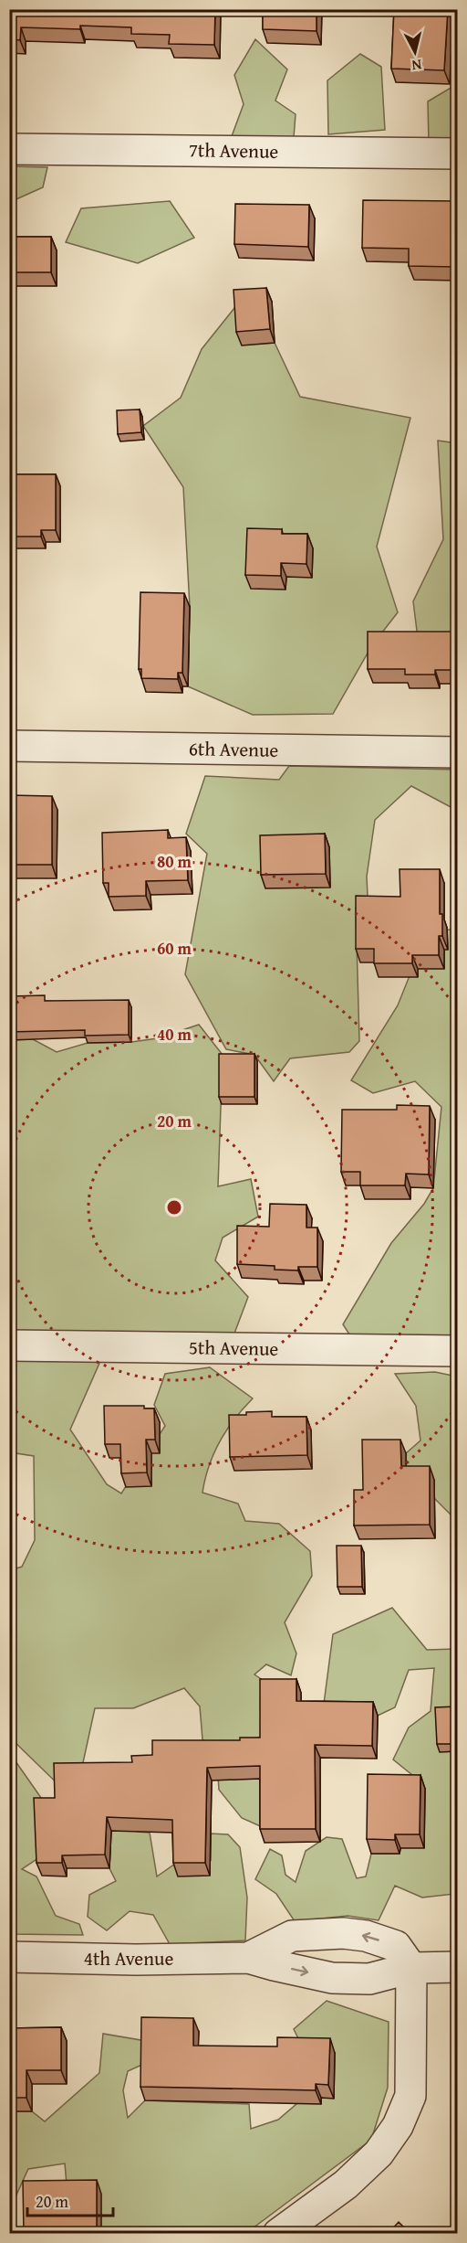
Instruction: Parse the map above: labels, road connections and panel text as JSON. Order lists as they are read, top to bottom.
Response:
{
  "streets": {
    "street": [
      "7th Avenue",
      "6th Avenue",
      "5th Avenue",
      "4th Avenue"
    ]
  },
  "scale_bar": "20 m",
  "north": "bottom",
  "rings": [
    "80 m",
    "60 m",
    "40 m",
    "20 m"
  ]
}
